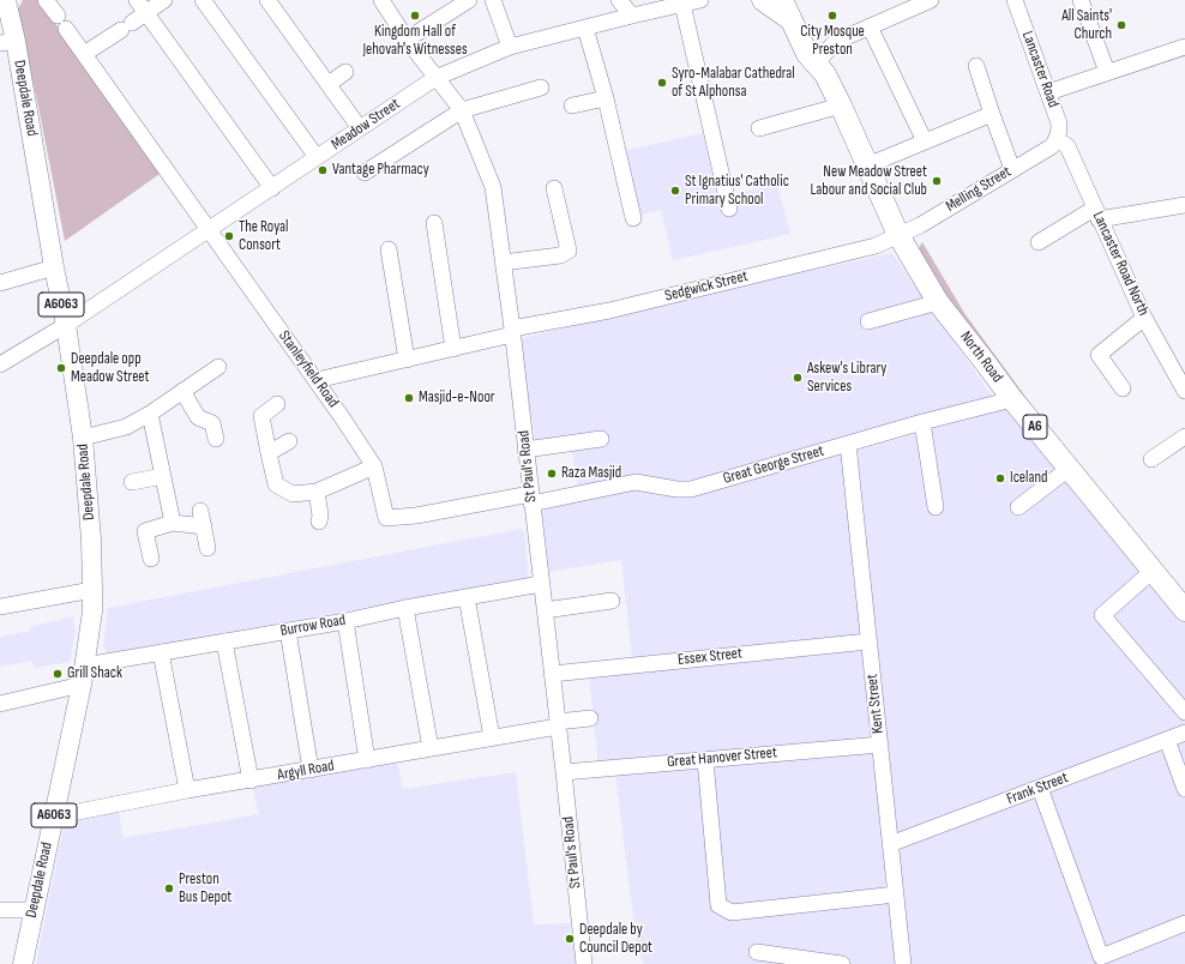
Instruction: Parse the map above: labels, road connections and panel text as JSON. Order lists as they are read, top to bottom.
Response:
{
  "streets": {
    "highway": ["North Road", "A6"],
    "main road": ["Deepdale Road", "A6063"],
    "street": [
      "Lancaster Road",
      "Meadow Street",
      "Melling Street",
      "Lancaster Road North",
      "Sedgwick Street",
      "Stanleyfield Road",
      "Great George Street",
      "St Paul's Road",
      "Burrow Road",
      "Essex Street",
      "Kent Street",
      "Great Hanover Street",
      "Argyll Road",
      "Frank Street"
    ]
  },
  "crossings": [
    ["Lancaster Road", "Melling Street"],
    ["Lancaster Road", "Lancaster Road North"],
    ["Deepdale Road", "Meadow Street"],
    ["Deepdale Road", "Burrow Road"],
    ["Deepdale Road", "Argyll Road"],
    ["Meadow Street", "Stanleyfield Road"],
    ["Meadow Street", "St Paul's Road"],
    ["Melling Street", "Lancaster Road North"],
    ["Melling Street", "Sedgwick Street"],
    ["Melling Street", "North Road"],
    ["Sedgwick Street", "North Road"],
    ["Sedgwick Street", "Stanleyfield Road"],
    ["Sedgwick Street", "St Paul's Road"],
    ["North Road", "Great George Street"],
    ["Stanleyfield Road", "Great George Street"],
    ["Great George Street", "St Paul's Road"],
    ["Great George Street", "Kent Street"],
    ["St Paul's Road", "Burrow Road"],
    ["St Paul's Road", "Essex Street"],
    ["St Paul's Road", "Great Hanover Street"],
    ["St Paul's Road", "Argyll Road"],
    ["Essex Street", "Kent Street"],
    ["Kent Street", "Great Hanover Street"],
    ["Kent Street", "Frank Street"]
  ],
  "places": [
    "Kingdom Hall of Jehovah's Witnesses",
    "City Mosque Preston",
    "All Saints' Church",
    "Syro-Malabar Cathedral of St Alphonsa",
    "Vantage Pharmacy",
    "New Meadow Street Labour and Social Club",
    "St Ignatius' Catholic Primary School",
    "The Royal Consort",
    "Deepdale opp Meadow Street",
    "Askew's Library Services",
    "Masjid-e-Noor",
    "Raza Masjid",
    "Iceland",
    "Grill Shack",
    "Preston Bus Depot",
    "Deepdale by Council Depot"
  ]
}
